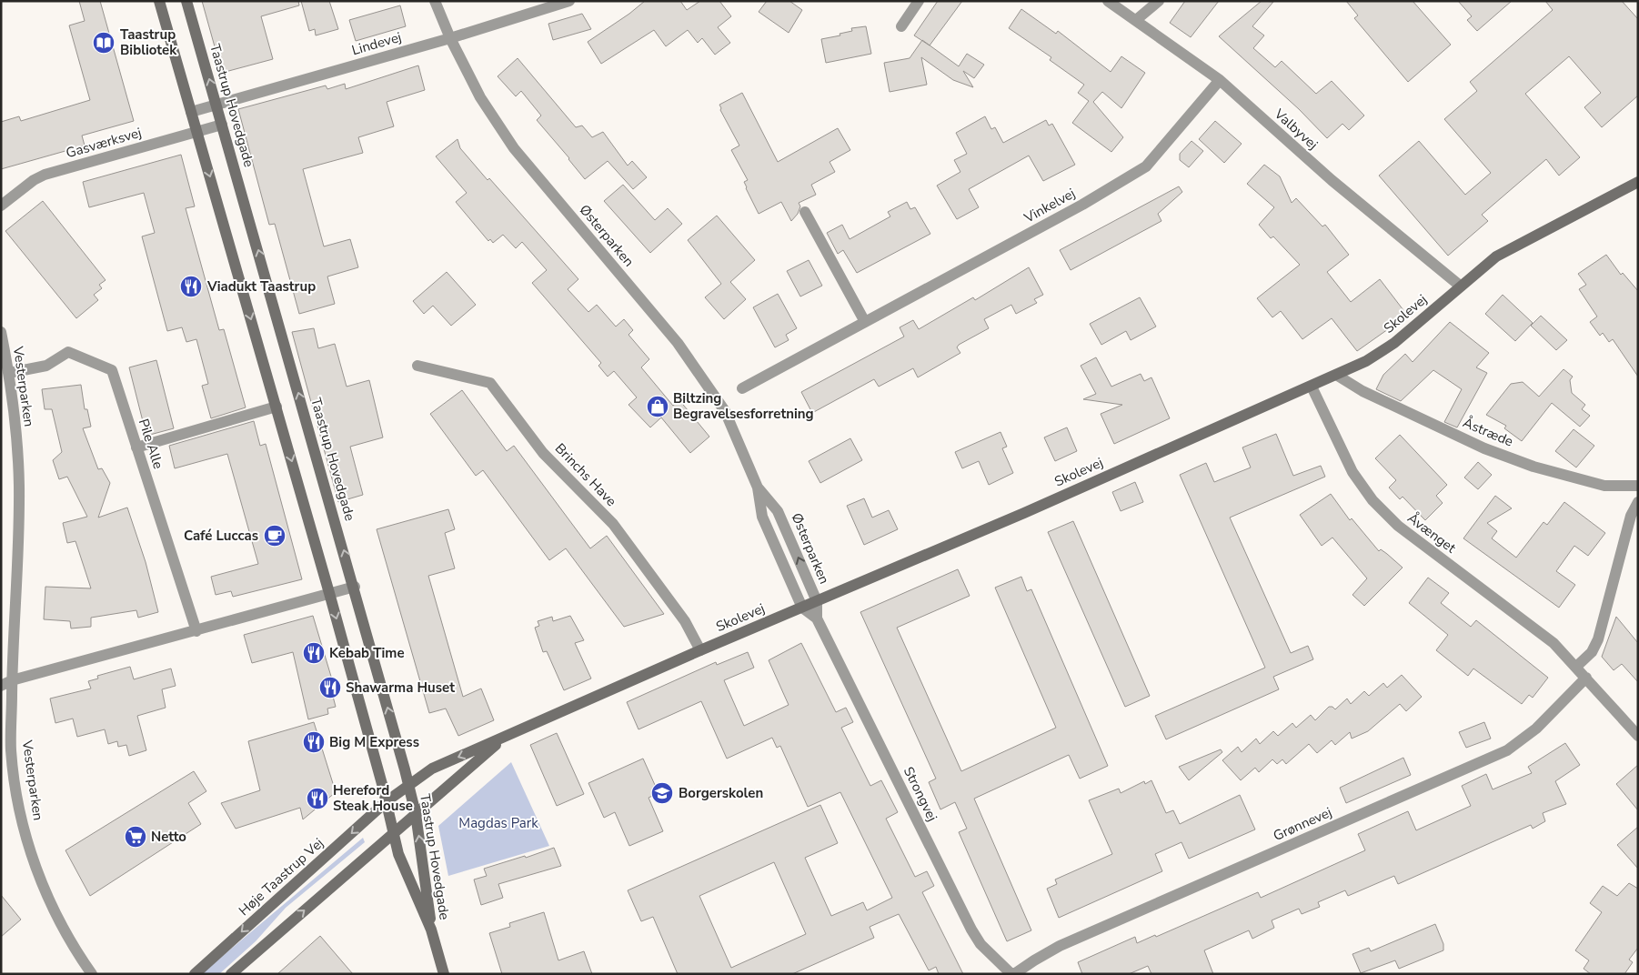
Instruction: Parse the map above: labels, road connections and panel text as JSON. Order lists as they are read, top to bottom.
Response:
{
  "streets": {
    "street": [
      "Lindevej",
      "Taastrup Hovedgade",
      "Valbyvej",
      "Gasværksvej",
      "Vinkelvej",
      "Østerparken",
      "Skolevej",
      "Vesterparken",
      "Åstræde",
      "Pile Alle",
      "Brinchs Have",
      "Åvænget",
      "Strongvej",
      "Grønnevej",
      "Høje Taastrup Vej"
    ]
  },
  "crossings": [
    ["Lindevej", "Taastrup Hovedgade"],
    ["Lindevej", "Østerparken"],
    ["Taastrup Hovedgade", "Gasværksvej"],
    ["Taastrup Hovedgade", "Skolevej"],
    ["Taastrup Hovedgade", "Høje Taastrup Vej"],
    ["Valbyvej", "Vinkelvej"],
    ["Valbyvej", "Skolevej"],
    ["Østerparken", "Skolevej"],
    ["Østerparken", "Strongvej"],
    ["Skolevej", "Åstræde"],
    ["Skolevej", "Brinchs Have"],
    ["Skolevej", "Åvænget"],
    ["Skolevej", "Strongvej"],
    ["Skolevej", "Høje Taastrup Vej"],
    ["Vesterparken", "Pile Alle"],
    ["Åvænget", "Grønnevej"],
    ["Strongvej", "Grønnevej"]
  ],
  "parks": ["Magdas Park"],
  "places": {
    "library": ["Taastrup Bibliotek"],
    "restaurant": [
      "Viadukt Taastrup",
      "Kebab Time",
      "Shawarma Huset",
      "Big M Express",
      "Hereford Steak House"
    ],
    "shop": ["Biltzing Begravelsesforretning"],
    "cafe": ["Café Luccas"],
    "school or university": ["Borgerskolen"],
    "supermarket": ["Netto"]
  }
}
